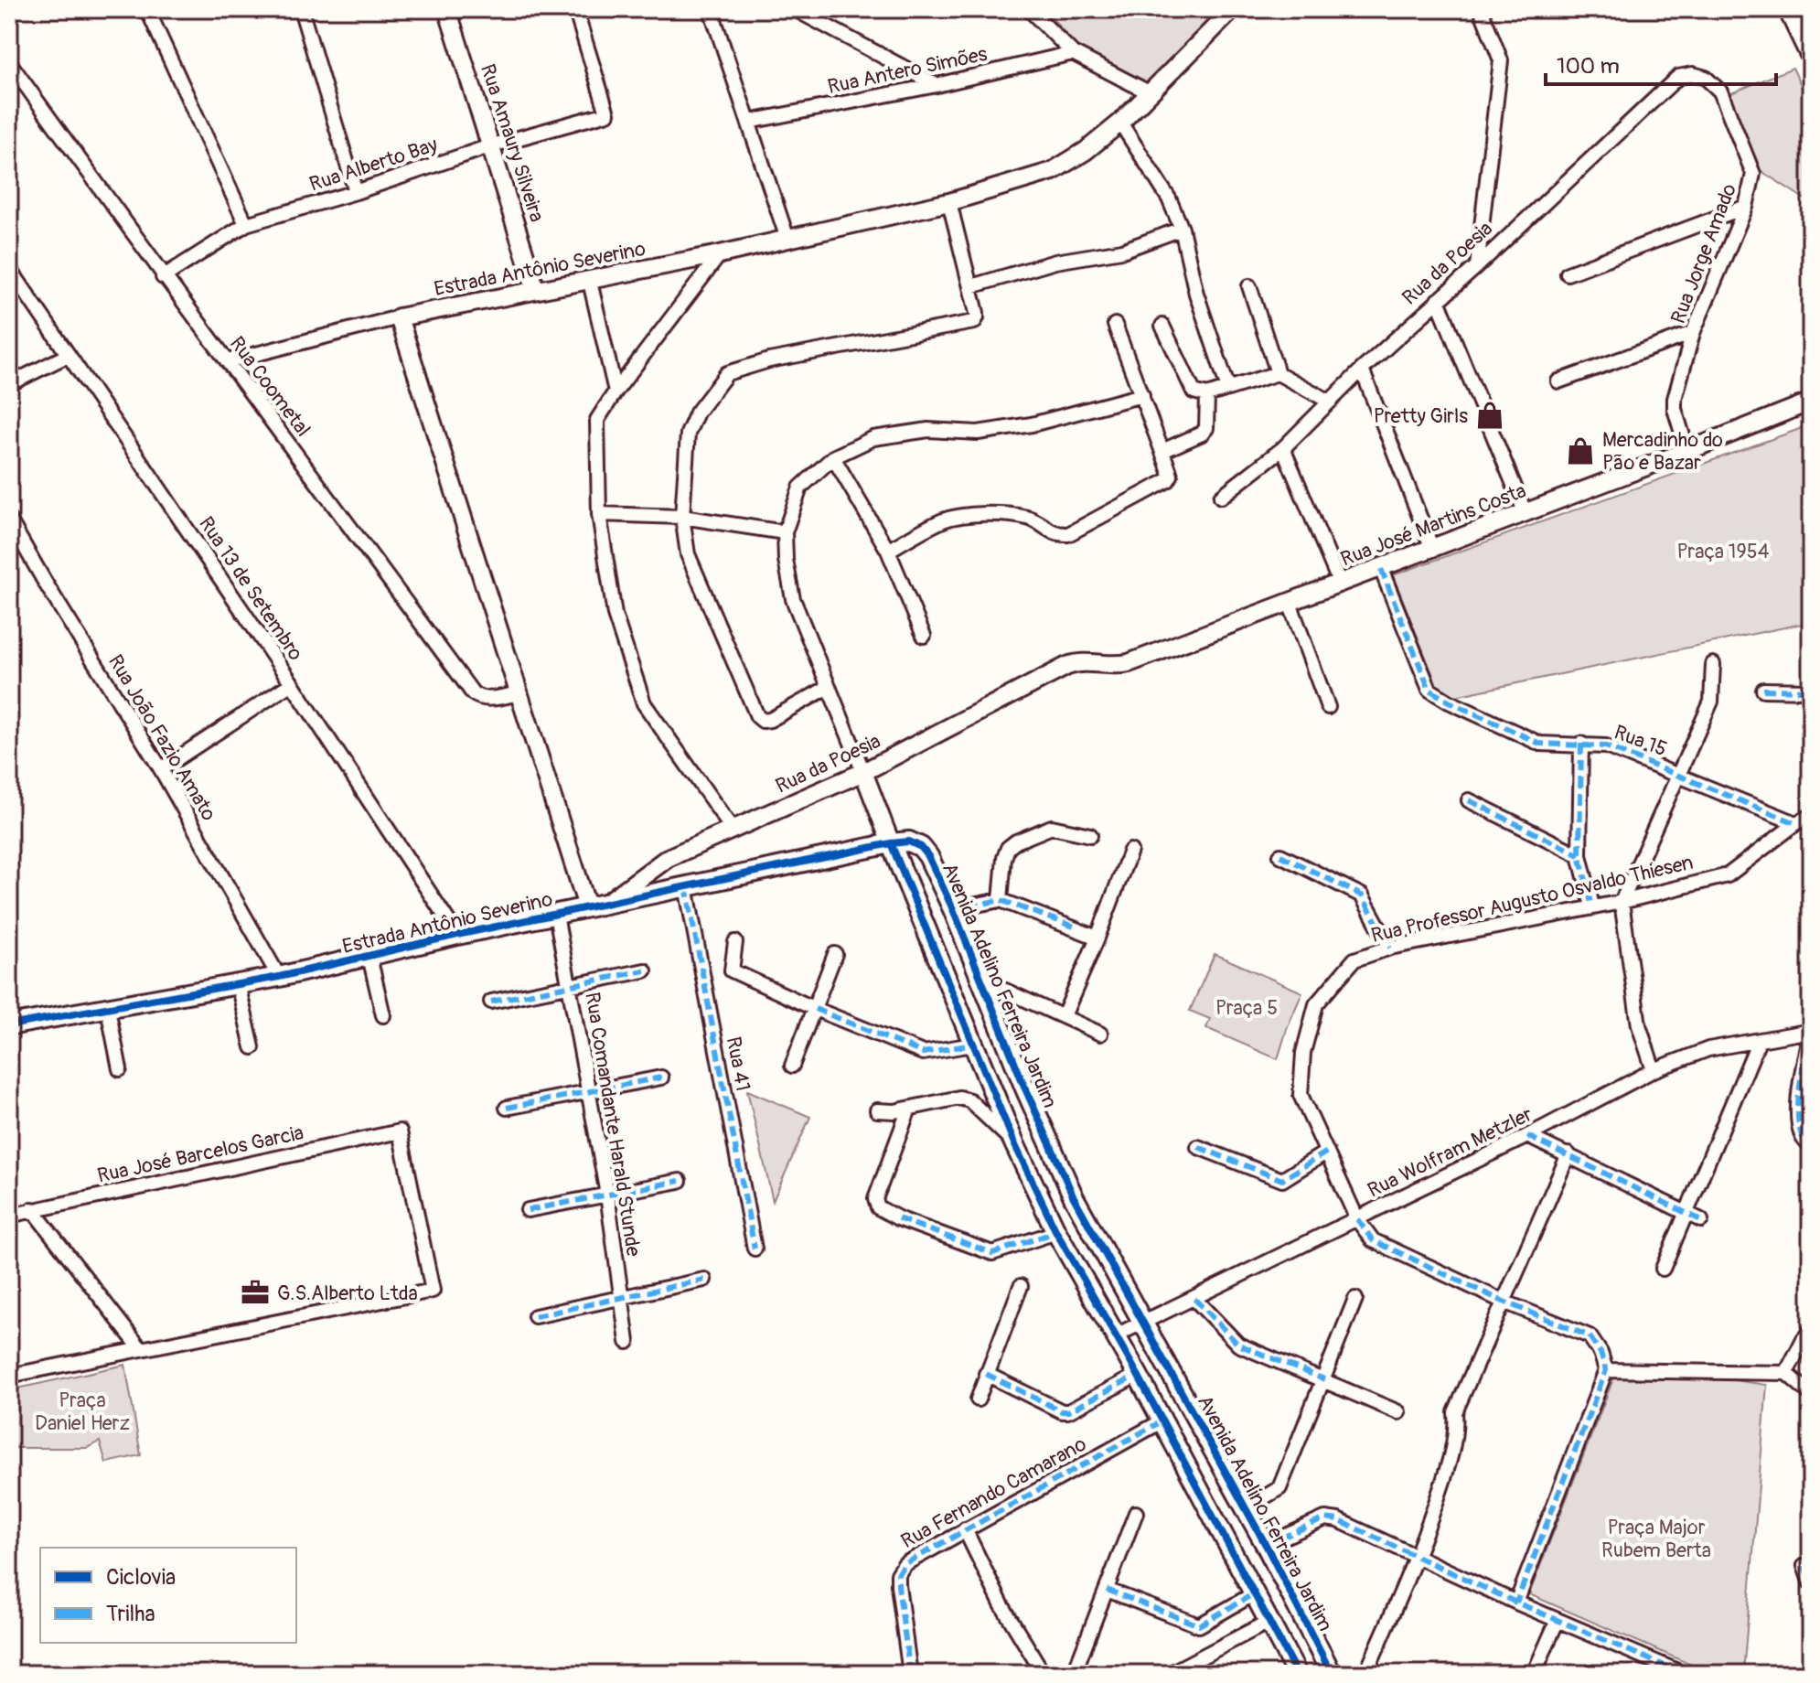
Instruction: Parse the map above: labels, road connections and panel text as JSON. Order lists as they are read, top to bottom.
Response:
{
  "streets": {
    "main road": ["Estrada Antônio Severino", "Avenida Adelino Ferreira Jardim"],
    "street": [
      "Rua Antero Simões",
      "Rua Amaury Silveira",
      "Rua Alberto Bay",
      "Rua Jorge Amado",
      "Rua da Poesia",
      "Rua Coometal",
      "Rua José Martins Costa",
      "Rua 13 de Setembro",
      "Rua João Fazio Amato",
      "Rua 15",
      "Rua Professor Augusto Osvaldo Thiesen",
      "Rua 41",
      "Rua Comandante Harald Stunde",
      "Rua Wolfram Metzler",
      "Rua José Barcelos Garcia",
      "Rua Fernando Camarano"
    ]
  },
  "crossings": [
    ["Rua Amaury Silveira", "Rua Alberto Bay"],
    ["Rua Amaury Silveira", "Estrada Antônio Severino"],
    ["Rua Alberto Bay", "Rua Coometal"],
    ["Rua Jorge Amado", "Rua da Poesia"],
    ["Rua Jorge Amado", "Rua José Martins Costa"],
    ["Rua da Poesia", "Estrada Antônio Severino"],
    ["Rua da Poesia", "Rua José Martins Costa"],
    ["Estrada Antônio Severino", "Rua Coometal"],
    ["Estrada Antônio Severino", "Rua 13 de Setembro"],
    ["Estrada Antônio Severino", "Rua João Fazio Amato"],
    ["Estrada Antônio Severino", "Avenida Adelino Ferreira Jardim"],
    ["Estrada Antônio Severino", "Rua 41"],
    ["Estrada Antônio Severino", "Rua Comandante Harald Stunde"],
    ["Rua José Martins Costa", "Rua 15"],
    ["Rua 15", "Rua Professor Augusto Osvaldo Thiesen"],
    ["Rua Professor Augusto Osvaldo Thiesen", "Rua Wolfram Metzler"],
    ["Avenida Adelino Ferreira Jardim", "Rua Wolfram Metzler"]
  ],
  "parks": [
    "Praça 1954",
    "Praça 5",
    "Praça Daniel Herz",
    "Praça Major Rubem Berta"
  ],
  "places": {
    "shop": ["Pretty Girls", "Mercadinho do Pão e Bazar"],
    "office": ["G.S.Alberto Ltda"]
  },
  "legend": ["Ciclovia", "Trilha"],
  "scale_bar": "100 m"
}
